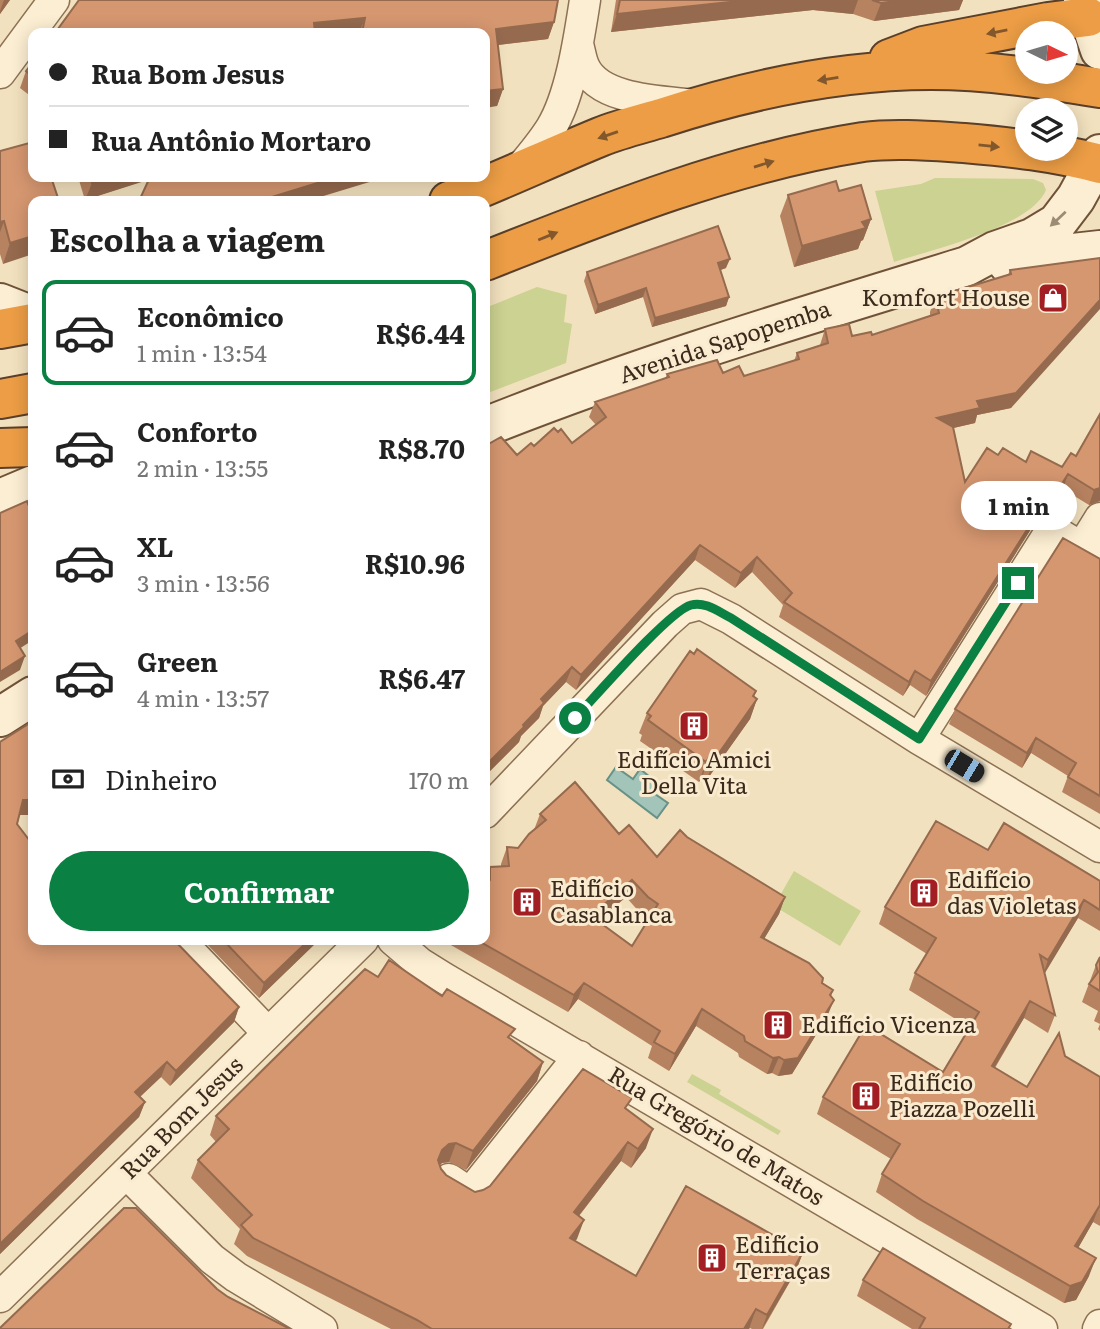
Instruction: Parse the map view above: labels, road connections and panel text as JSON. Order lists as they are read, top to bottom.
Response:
{
  "streets": {
    "main road": ["Avenida Sapopemba"],
    "street": ["Rua Bom Jesus", "Rua Gregório de Matos"]
  },
  "places": {
    "shop": ["Komfort House"],
    "building": [
      "Edifício Amici Della Vita",
      "Edifício das Violetas",
      "Edifício Casablanca",
      "Edifício Vicenza",
      "Edifício Piazza Pozelli",
      "Edifício Terraças"
    ]
  },
  "north": "right",
  "page": {
    "banner": ["Rua Bom Jesus", "Rua Antônio Mortaro"],
    "heading": "Escolha a viagem",
    "list": [
      {
        "name": "Econômico",
        "note": "1 min · 13:54",
        "value": "R$6.44"
      },
      {
        "name": "Conforto",
        "note": "2 min · 13:55",
        "value": "R$8.70"
      },
      {
        "name": "XL",
        "note": "3 min · 13:56",
        "value": "R$10.96"
      },
      {
        "name": "Green",
        "note": "4 min · 13:57",
        "value": "R$6.47"
      }
    ],
    "bubble": "1 min",
    "pay": ["Dinheiro", "170 m"],
    "buttons": "Confirmar"
  }
}
